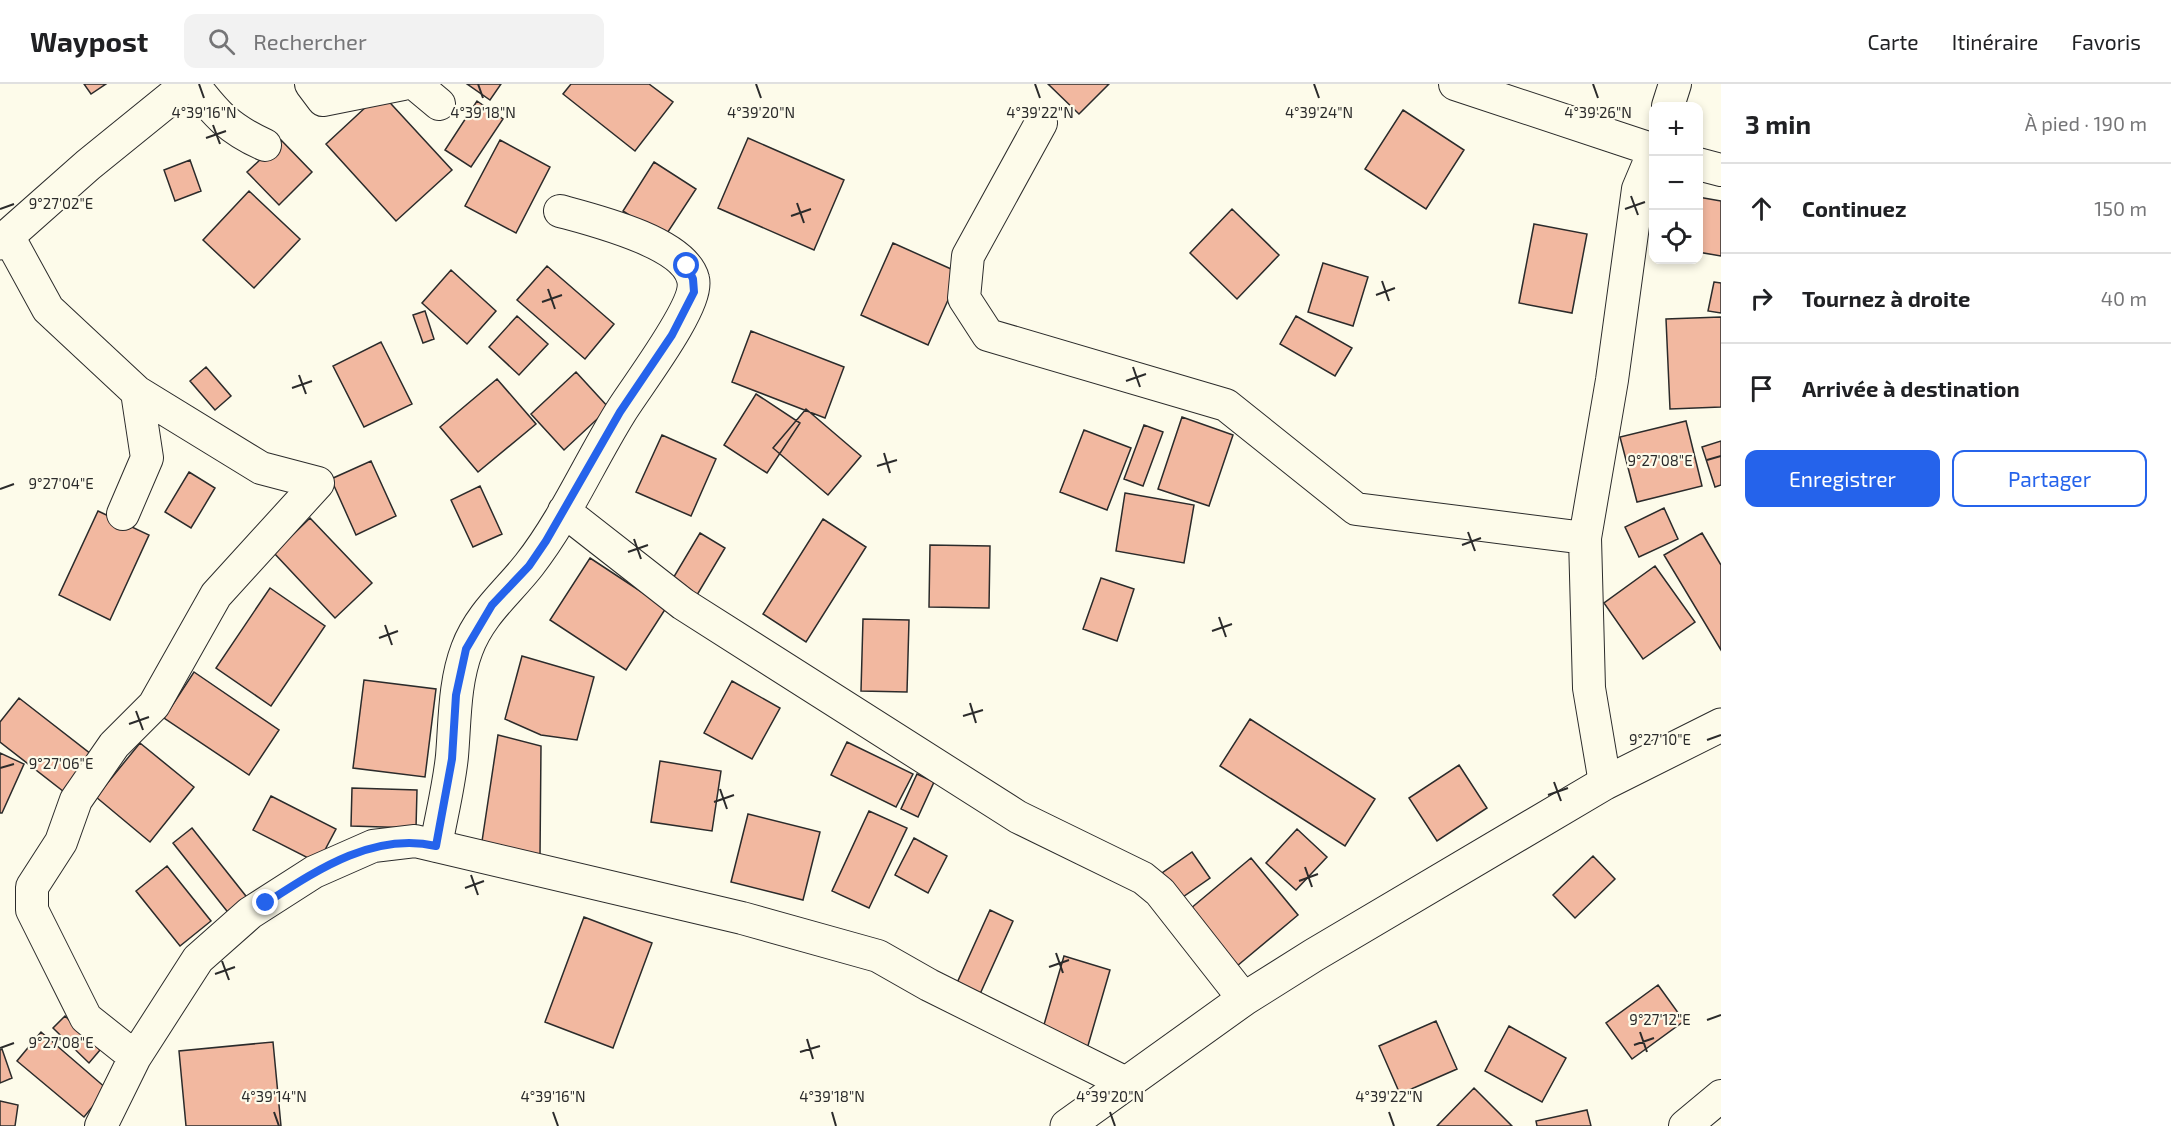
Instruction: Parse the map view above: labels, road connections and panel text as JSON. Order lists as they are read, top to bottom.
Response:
{
  "page": {
    "header": "Waypost",
    "search": "Rechercher",
    "nav": ["Carte", "Itinéraire", "Favoris"],
    "heading": ["3 min", "À pied · 190 m"],
    "map_buttons": ["+", "−"],
    "list": [
      ["Continuez", "150 m"],
      ["Tournez à droite", "40 m"],
      "Arrivée à destination"
    ],
    "buttons": ["Enregistrer", "Partager"]
  },
  "coordinates": [
    "4°39'16\"N",
    "4°39'18\"N",
    "4°39'20\"N",
    "4°39'22\"N",
    "4°39'24\"N",
    "4°39'26\"N",
    "9°27'02\"E",
    "9°27'08\"E",
    "9°27'04\"E",
    "9°27'10\"E",
    "9°27'06\"E",
    "9°27'12\"E",
    "4°39'14\"N"
  ]
}
